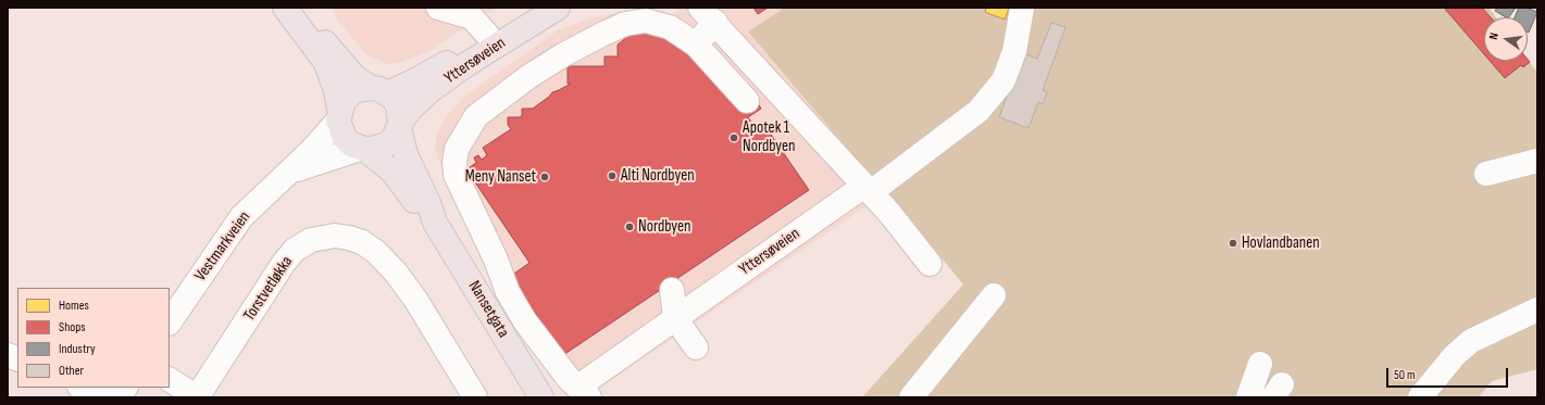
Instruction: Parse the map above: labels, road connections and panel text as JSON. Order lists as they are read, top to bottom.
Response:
{
  "streets": {
    "main road": ["Yttersøveien", "Nansetgata"],
    "street": ["Vestmarkveien", "Torstvetløkka"]
  },
  "crossings": [
    ["Yttersøveien", "Vestmarkveien"],
    ["Yttersøveien", "Nansetgata"],
    ["Vestmarkveien", "Nansetgata"]
  ],
  "places": [
    "Apotek 1 Nordbyen",
    "Alti Nordbyen",
    "Meny Nanset",
    "Nordbyen",
    "Hovlandbanen"
  ],
  "legend": [
    "Homes",
    "Shops",
    "Industry",
    "Other"
  ],
  "scale_bar": "50 m",
  "north": "left"
}
